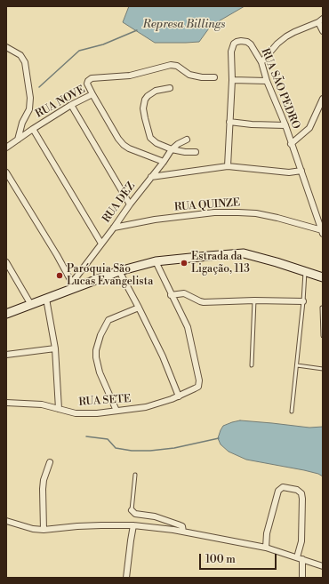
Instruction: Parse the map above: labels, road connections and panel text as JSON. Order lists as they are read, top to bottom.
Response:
{
  "streets": {
    "street": [
      "RUA SÃO PEDRO",
      "RUA NOVE",
      "RUA DEZ",
      "RUA QUINZE",
      "RUA SETE"
    ]
  },
  "crossings": [
    ["RUA SÃO PEDRO", "RUA QUINZE"],
    ["RUA NOVE", "RUA DEZ"],
    ["RUA DEZ", "RUA QUINZE"]
  ],
  "water": ["Represa Billings"],
  "places": ["Estrada da Ligação, 113", "Paróquia São Lucas Evangelista"],
  "scale_bar": "100 m"
}
